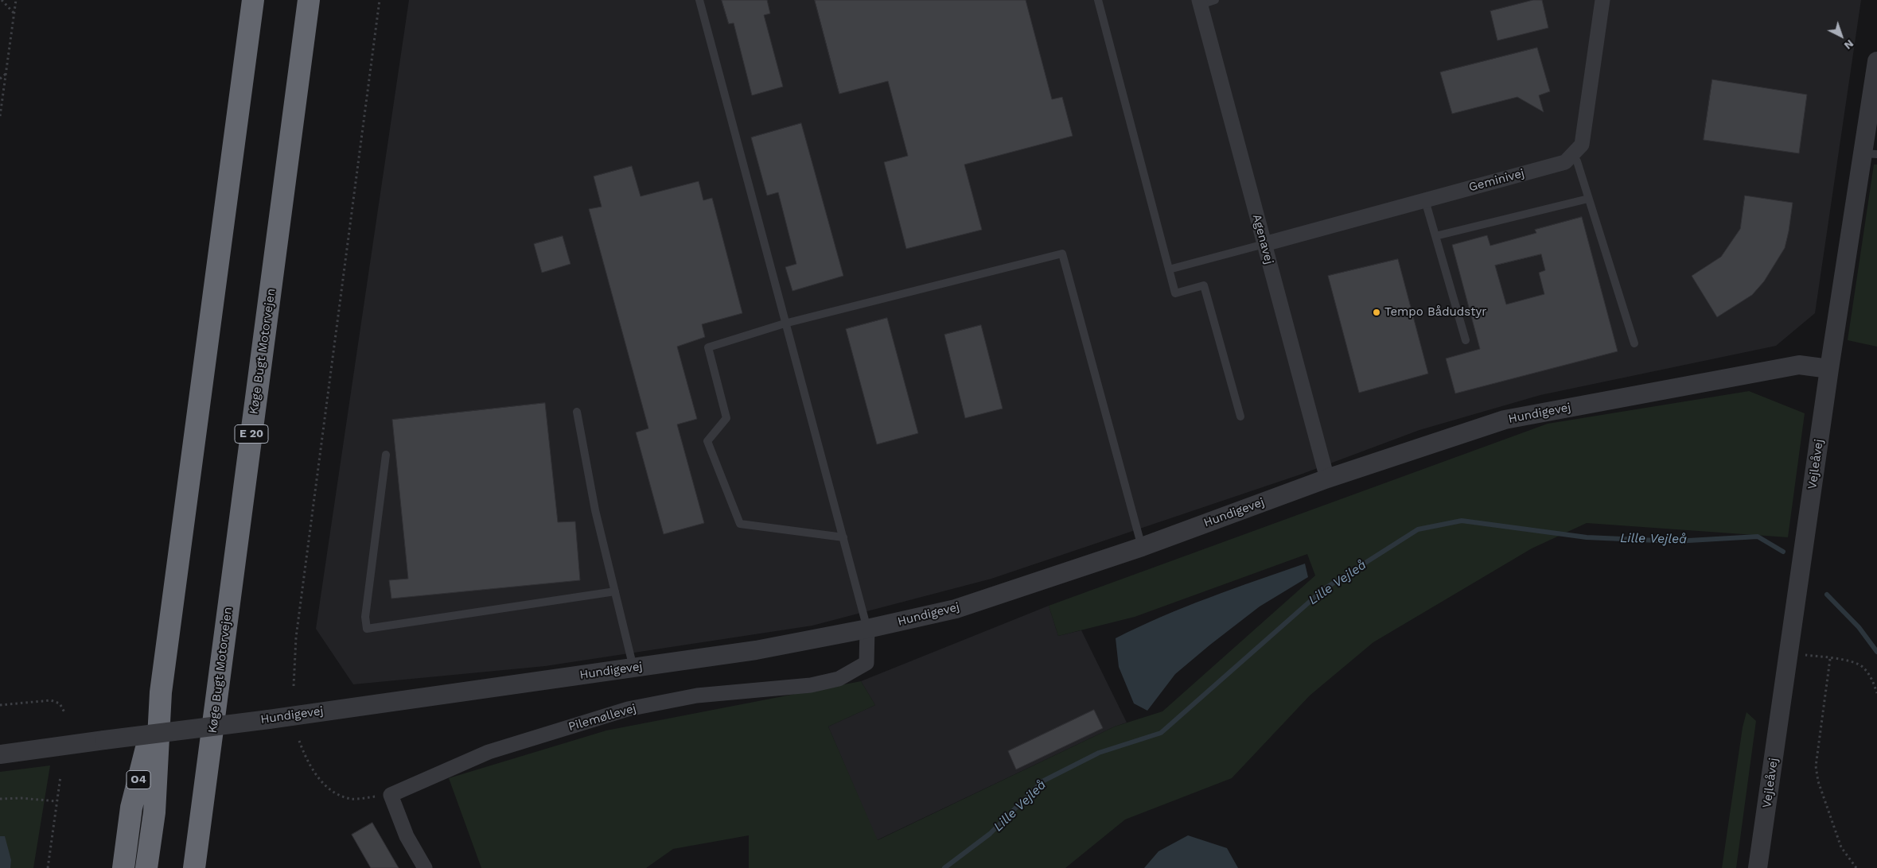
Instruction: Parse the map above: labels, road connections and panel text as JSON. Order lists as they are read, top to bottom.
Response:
{
  "streets": {
    "highway": ["Køge Bugt Motorvejen", "E 20", "O4"],
    "street": [
      "Geminivej",
      "Agenavej",
      "Hundigevej",
      "Vejleåvej",
      "Pilemøllevej"
    ]
  },
  "crossings": [
    ["Geminivej", "Agenavej"],
    ["Agenavej", "Hundigevej"],
    ["Hundigevej", "Vejleåvej"],
    ["Hundigevej", "Pilemøllevej"]
  ],
  "water": ["Lille Vejleå"],
  "places": ["Tempo Bådudstyr"],
  "north": "bottom right"
}
